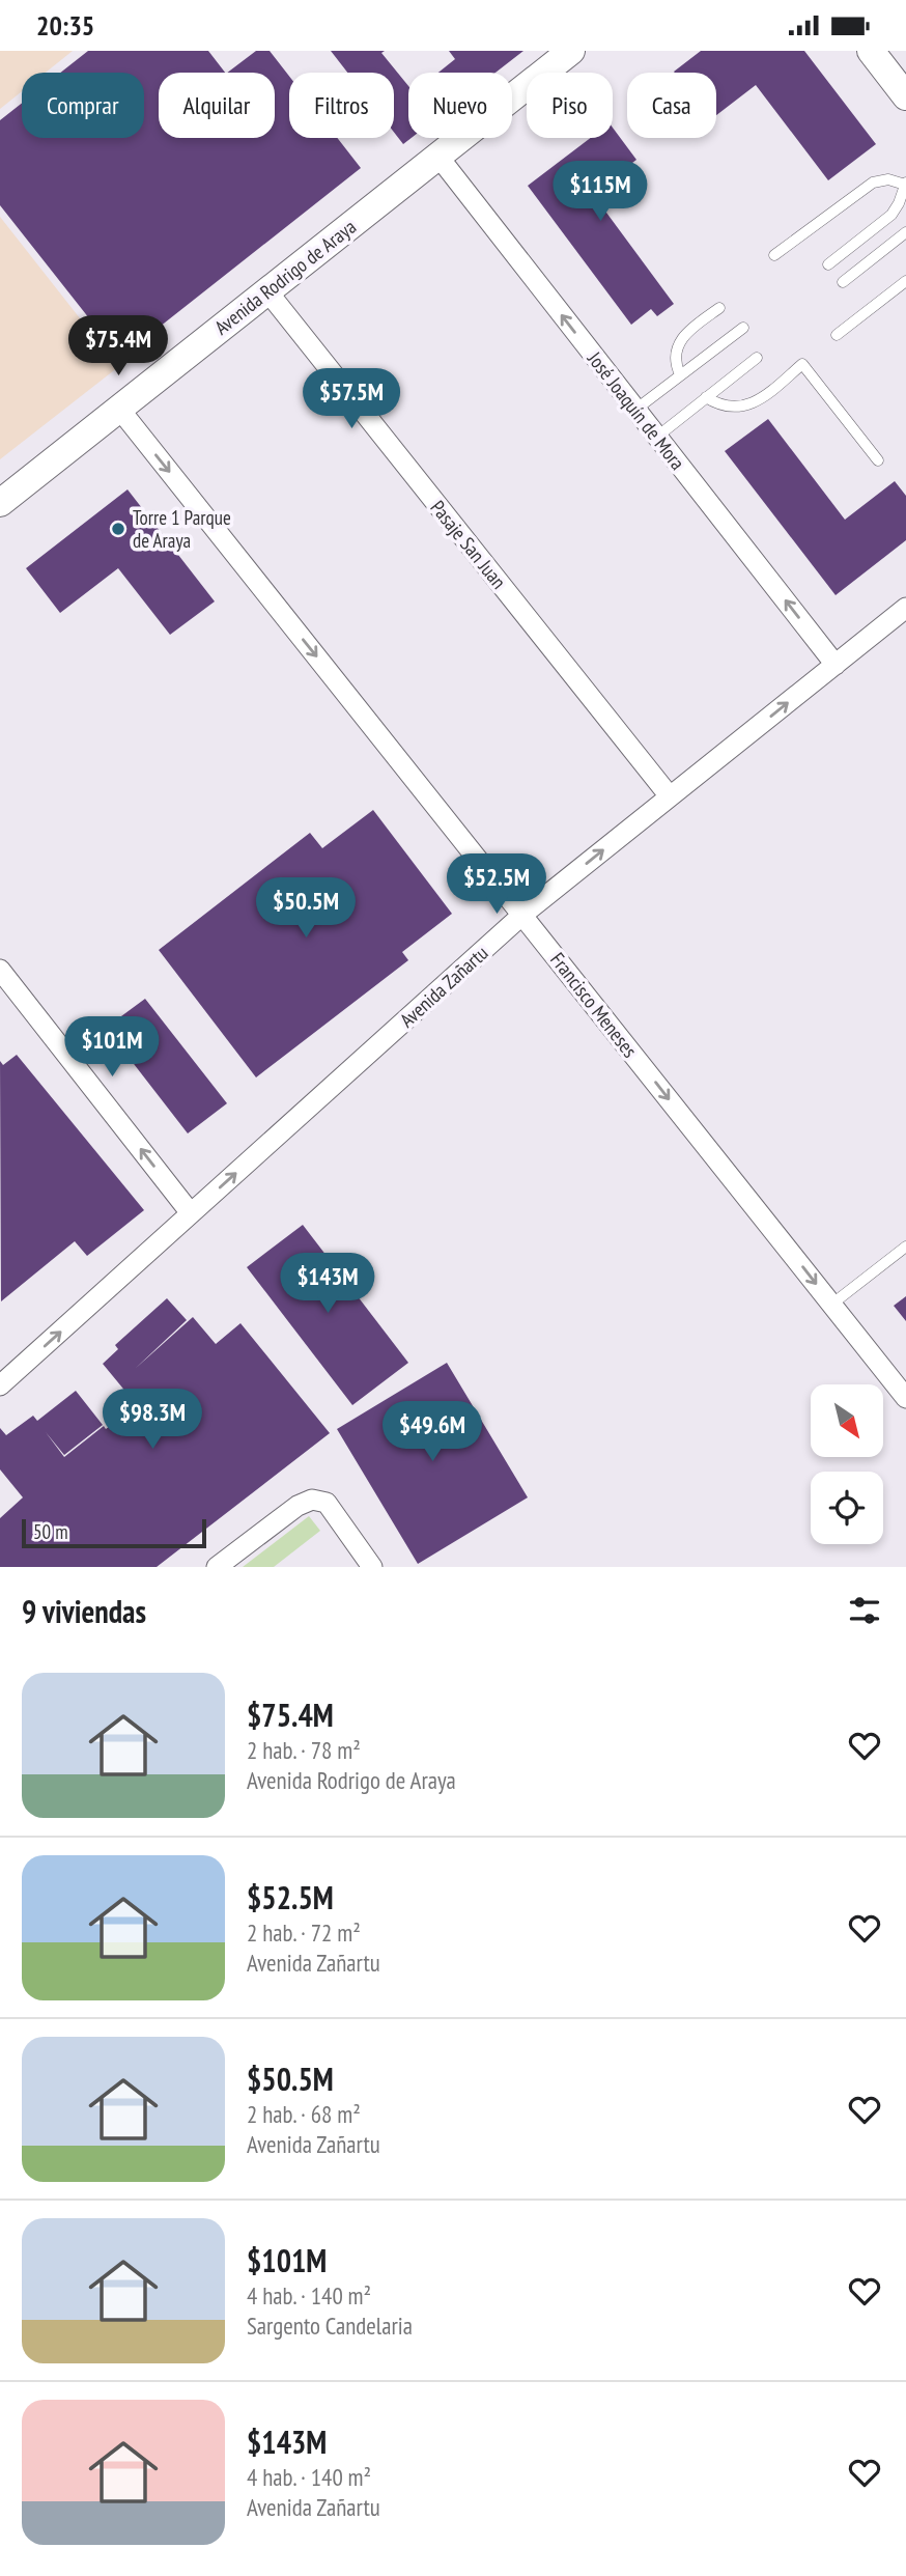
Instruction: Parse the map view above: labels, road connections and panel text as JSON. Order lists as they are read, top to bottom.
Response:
{
  "streets": {
    "main road": ["Avenida Rodrigo de Araya"],
    "street": [
      "José Joaquín de Mora",
      "Pasaje San Juan",
      "Avenida Zañartu",
      "Francisco Meneses"
    ]
  },
  "crossings": [
    ["Avenida Rodrigo de Araya", "José Joaquín de Mora"],
    ["Avenida Rodrigo de Araya", "Pasaje San Juan"],
    ["Avenida Rodrigo de Araya", "Francisco Meneses"],
    ["José Joaquín de Mora", "Avenida Zañartu"],
    ["Pasaje San Juan", "Avenida Zañartu"],
    ["Avenida Zañartu", "Francisco Meneses"]
  ],
  "one_way": ["José Joaquín de Mora", "Avenida Zañartu", "Francisco Meneses"],
  "places": ["Torre 1 Parque de Araya"],
  "scale_bar": "50 m",
  "north": "bottom right",
  "page": {
    "status": "20:35",
    "chip": [
      "Comprar",
      "Alquilar",
      "Filtros",
      "Nuevo",
      "Piso",
      "Casa"
    ],
    "price": [
      "$115M",
      "$75.4M",
      "$57.5M",
      "$52.5M",
      "$50.5M",
      "$101M",
      "$143M",
      "$98.3M",
      "$49.6M"
    ],
    "scale": "50 m",
    "heading": "9 viviendas",
    "list": [
      {
        "name": "$75.4M",
        "note": "2 hab. · 78 m² · Avenida Rodrigo de Araya"
      },
      {
        "name": "$52.5M",
        "note": "2 hab. · 72 m² · Avenida Zañartu"
      },
      {
        "name": "$50.5M",
        "note": "2 hab. · 68 m² · Avenida Zañartu"
      },
      {
        "name": "$101M",
        "note": "4 hab. · 140 m² · Sargento Candelaria"
      },
      {
        "name": "$143M",
        "note": "4 hab. · 140 m² · Avenida Zañartu"
      }
    ]
  }
}
